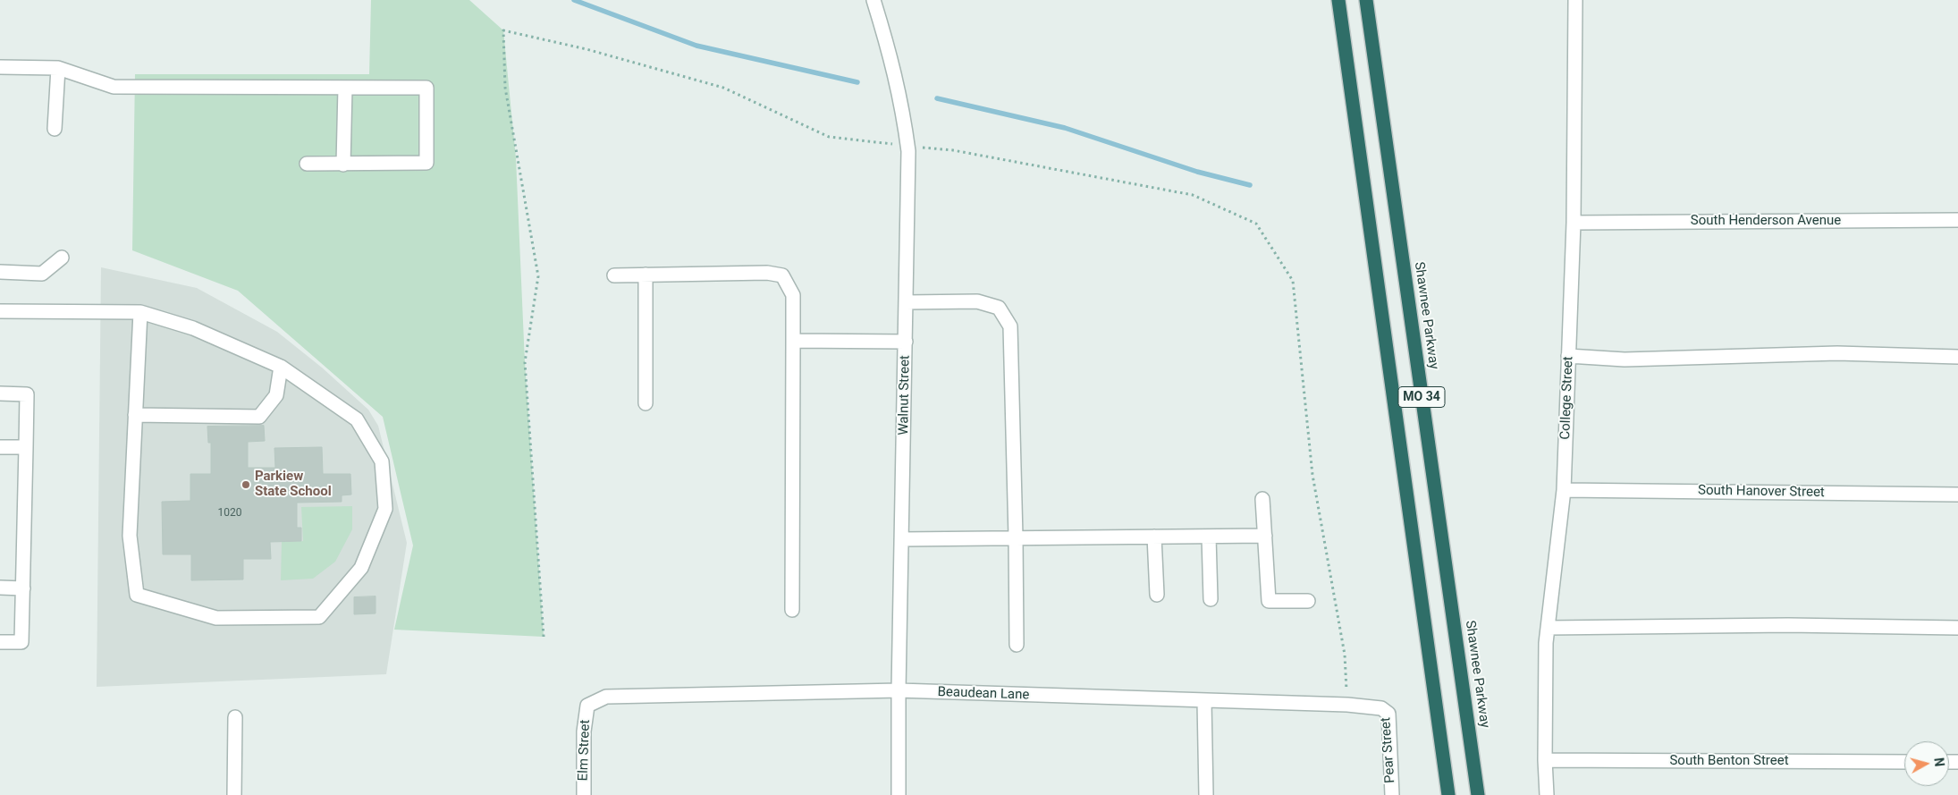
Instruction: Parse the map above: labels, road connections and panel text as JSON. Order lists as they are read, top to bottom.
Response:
{
  "streets": {
    "highway": ["Shawnee Parkway", "MO 34"],
    "street": [
      "South Henderson Avenue",
      "Walnut Street",
      "College Street",
      "South Hanover Street",
      "Beaudean Lane",
      "Elm Street",
      "Pear Street",
      "South Benton Street"
    ]
  },
  "crossings": [
    ["South Henderson Avenue", "College Street"],
    ["Walnut Street", "Beaudean Lane"],
    ["College Street", "South Hanover Street"],
    ["College Street", "South Benton Street"],
    ["Beaudean Lane", "Elm Street"],
    ["Beaudean Lane", "Pear Street"]
  ],
  "places": ["Parkiew State School"],
  "house_numbers": ["1020"],
  "north": "right"
}
